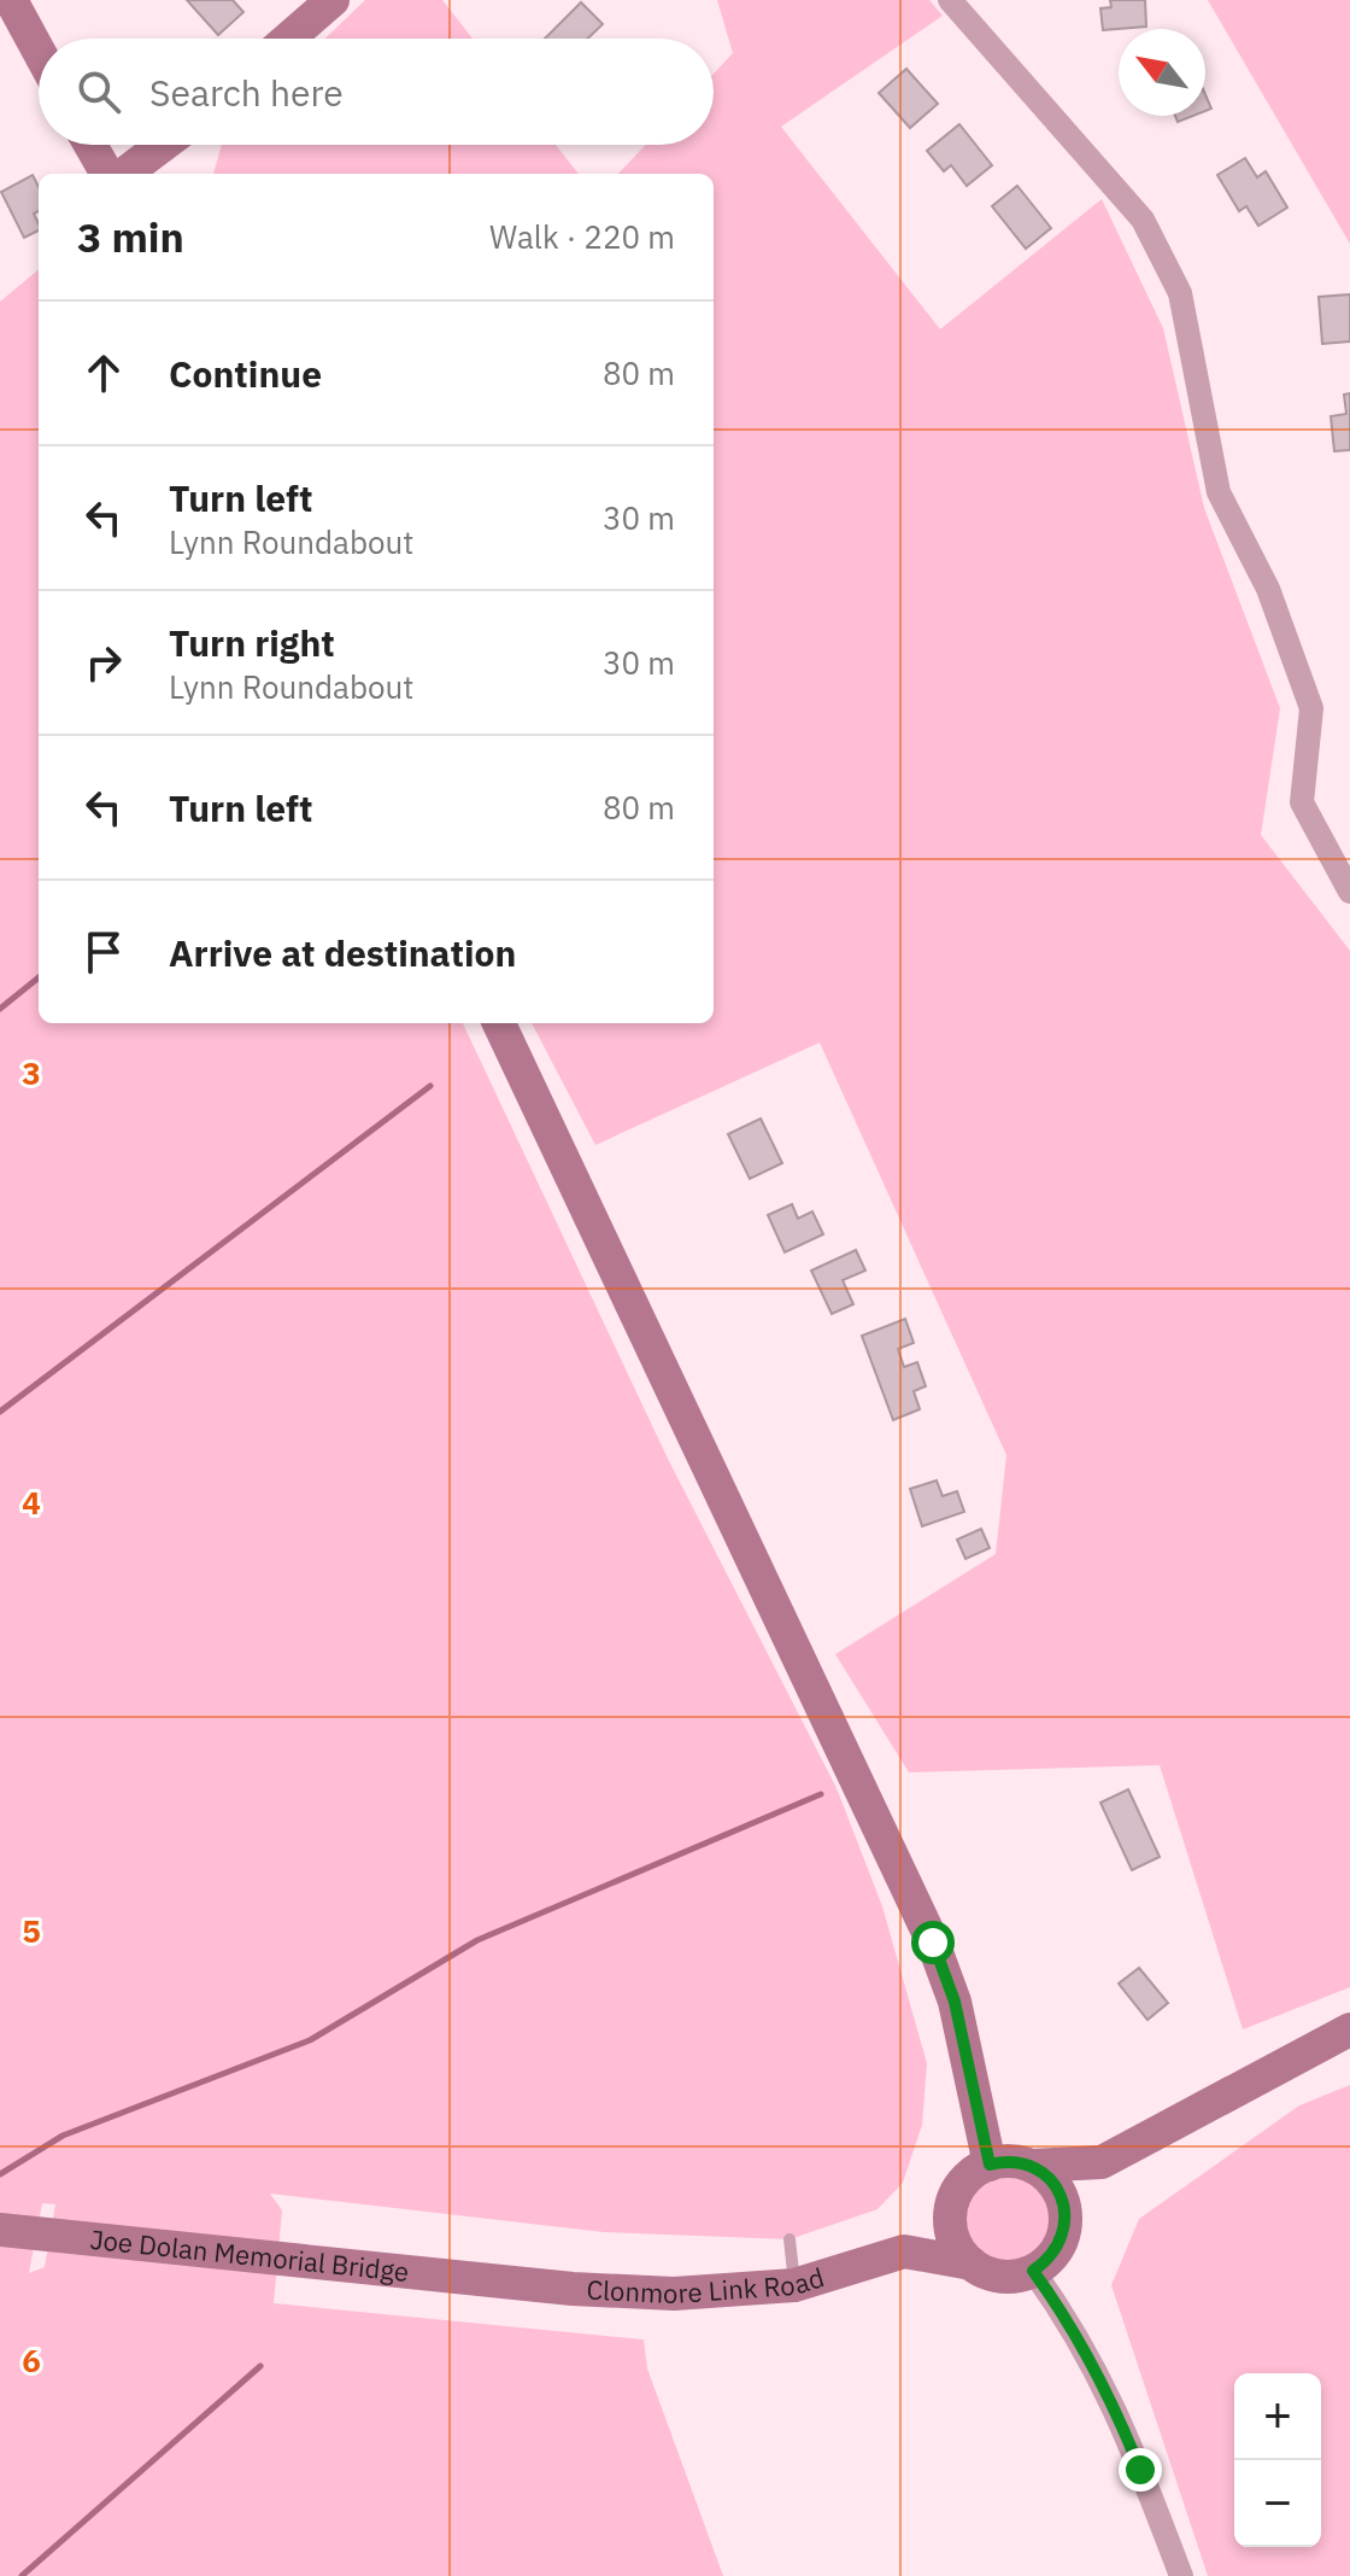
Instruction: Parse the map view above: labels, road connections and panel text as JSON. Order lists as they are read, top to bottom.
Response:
{
  "streets": {
    "main road": ["Joe Dolan Memorial Bridge", "Clonmore Link Road"]
  },
  "crossings": [
    ["Joe Dolan Memorial Bridge", "Clonmore Link Road"]
  ],
  "north": "top left",
  "page": {
    "search": "Search here",
    "heading": ["3 min", "Walk · 220 m"],
    "list": [
      ["Continue", "80 m"],
      ["Turn left", "Lynn Roundabout", "30 m"],
      ["Turn right", "Lynn Roundabout", "30 m"],
      ["Turn left", "80 m"],
      "Arrive at destination"
    ],
    "map_buttons": ["+", "−"]
  },
  "grid": {
    "rows": [
      "3",
      "4",
      "5",
      "6"
    ]
  }
}
